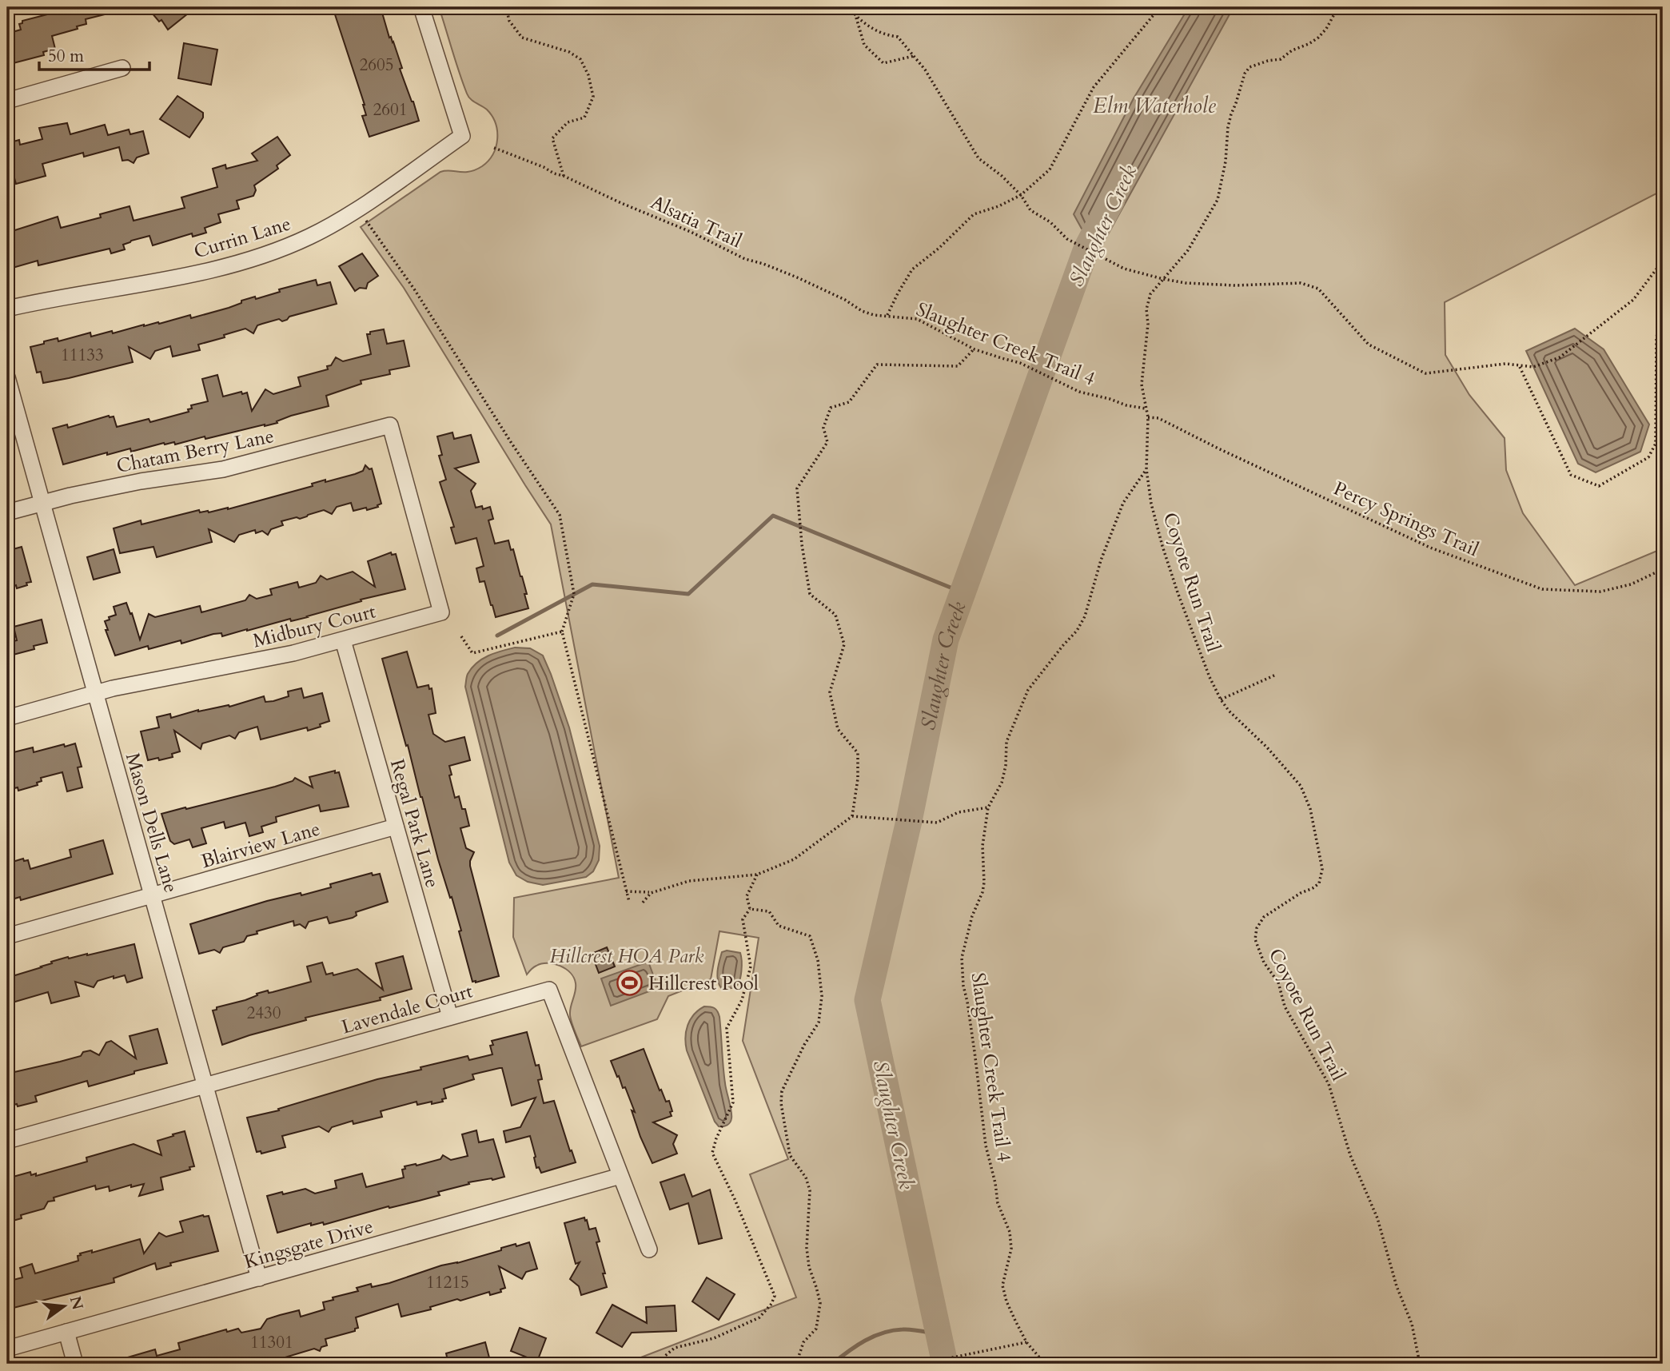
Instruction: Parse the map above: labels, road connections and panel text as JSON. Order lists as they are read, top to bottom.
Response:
{
  "streets": {
    "street": [
      "Currin Lane",
      "Chatam Berry Lane",
      "Midbury Court",
      "Mason Dells Lane",
      "Regal Park Lane",
      "Blairview Lane",
      "Lavendale Court",
      "Kingsgate Drive"
    ],
    "path": [
      "Alsatia Trail",
      "Slaughter Creek Trail 4",
      "Percy Springs Trail",
      "Coyote Run Trail"
    ]
  },
  "crossings": [
    ["Alsatia Trail", "Slaughter Creek Trail 4"],
    ["Slaughter Creek Trail 4", "Coyote Run Trail"],
    ["Chatam Berry Lane", "Midbury Court"],
    ["Chatam Berry Lane", "Mason Dells Lane"],
    ["Percy Springs Trail", "Coyote Run Trail"],
    ["Midbury Court", "Mason Dells Lane"],
    ["Midbury Court", "Regal Park Lane"],
    ["Mason Dells Lane", "Blairview Lane"],
    ["Mason Dells Lane", "Lavendale Court"],
    ["Mason Dells Lane", "Kingsgate Drive"],
    ["Regal Park Lane", "Blairview Lane"],
    ["Regal Park Lane", "Lavendale Court"],
    ["Lavendale Court", "Kingsgate Drive"]
  ],
  "water": ["Elm Waterhole", "Slaughter Creek"],
  "parks": ["Hillcrest HOA Park"],
  "places": {
    "sports": ["Hillcrest Pool"]
  },
  "house_numbers": [
    "2605",
    "2601",
    "11133",
    "2430",
    "11215",
    "11301"
  ],
  "scale_bar": "50 m",
  "north": "right"
}
